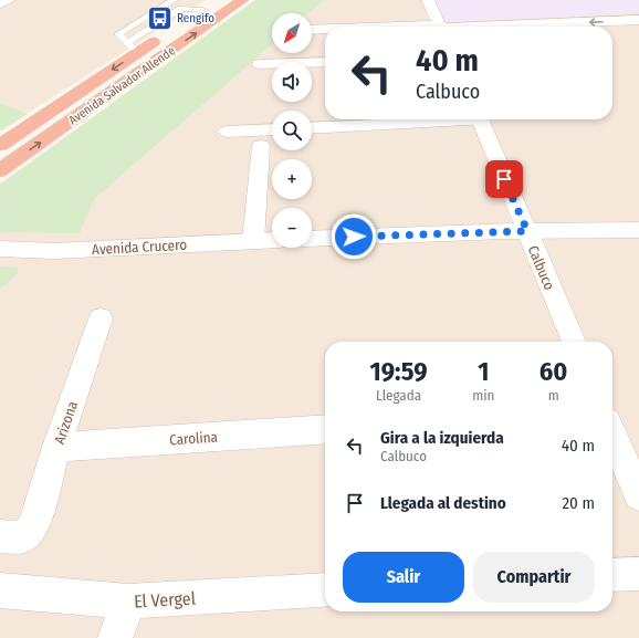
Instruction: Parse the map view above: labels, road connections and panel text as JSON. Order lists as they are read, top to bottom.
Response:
{
  "streets": {
    "highway": ["Avenida Salvador Allende"],
    "street": [
      "Avenida Crucero",
      "Calbuco",
      "Arizona",
      "Carolina",
      "El Vergel"
    ]
  },
  "crossings": [
    ["Arizona", "Carolina"]
  ],
  "places": {
    "bus stop": ["Rengifo"]
  },
  "north": "bottom left",
  "page": {
    "map_buttons": ["+", "−"],
    "turn": ["40 m", "Calbuco"],
    "eta": [
      "19:59",
      "Llegada",
      "1",
      "min",
      "60",
      "m"
    ],
    "list": [
      {
        "name": "Gira a la izquierda",
        "note": "Calbuco",
        "value": "40 m"
      },
      {
        "name": "Llegada al destino",
        "value": "20 m"
      }
    ],
    "buttons": ["Salir", "Compartir"]
  }
}
